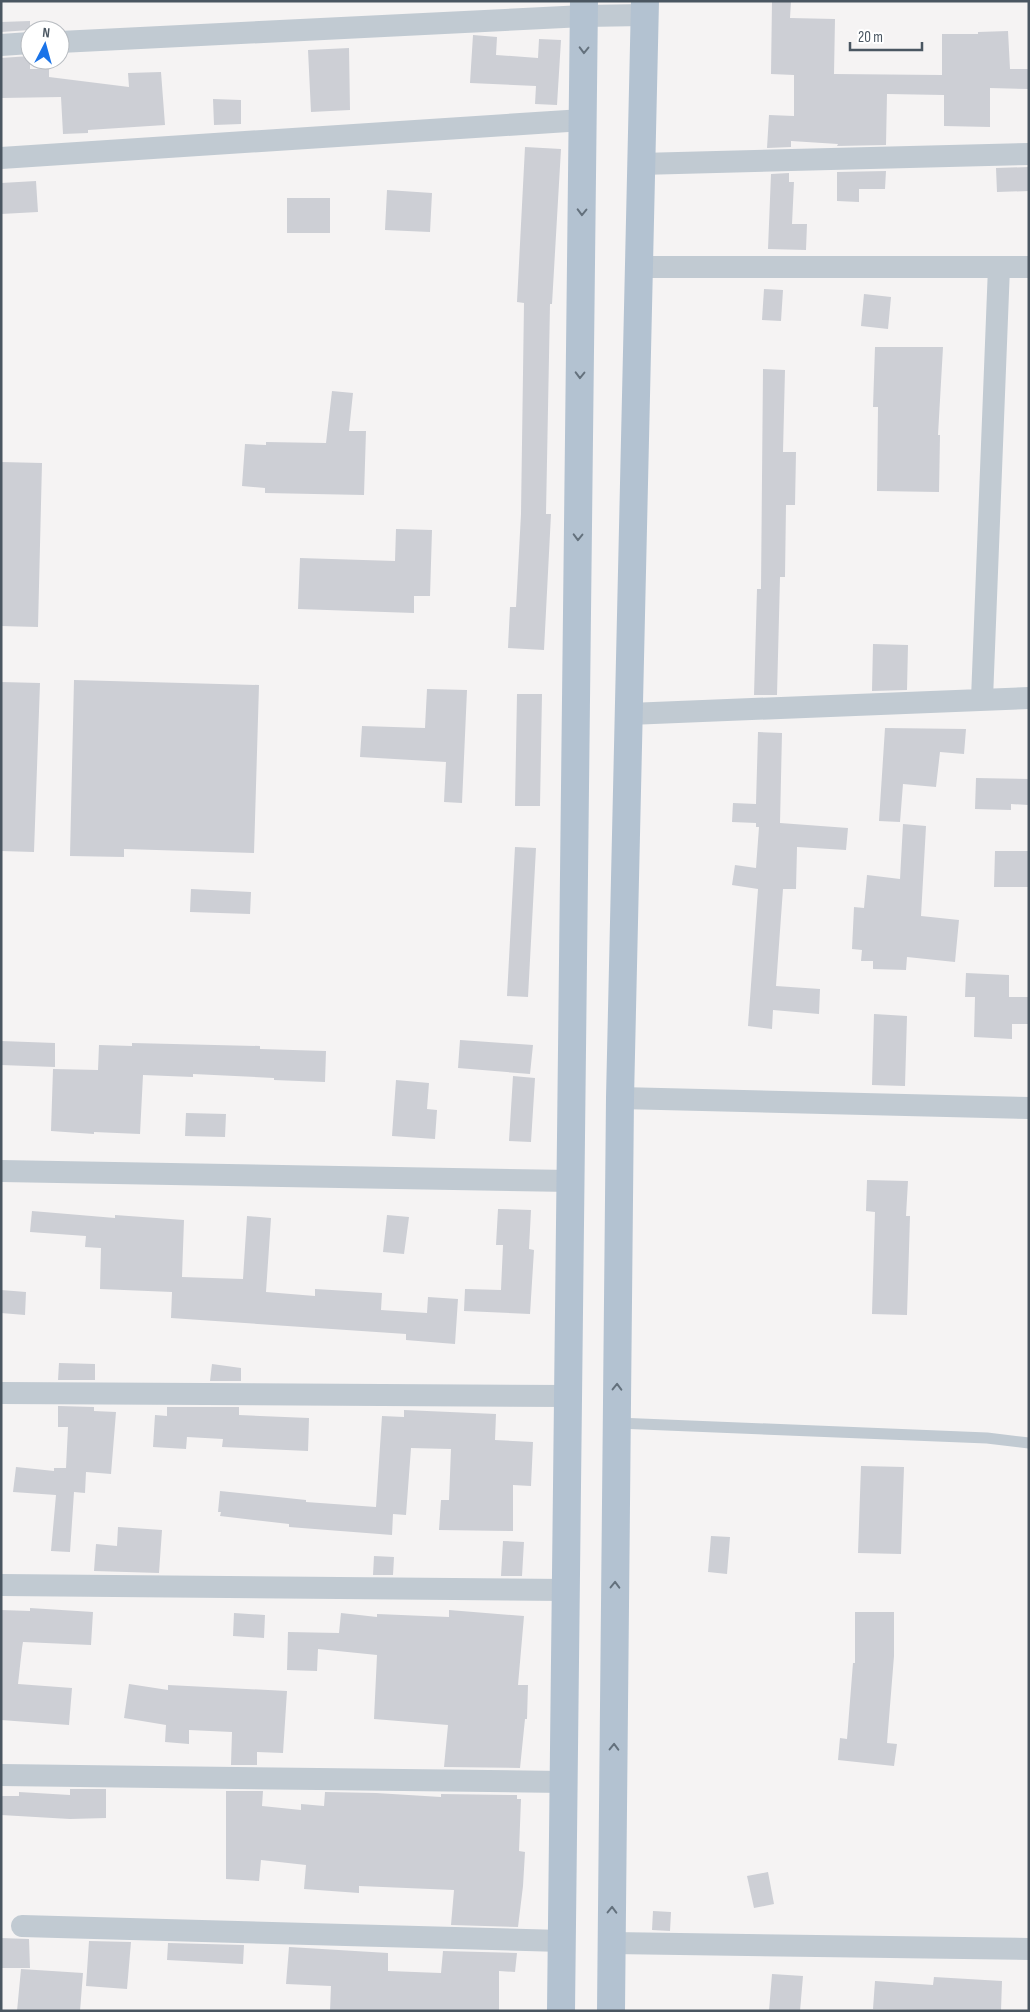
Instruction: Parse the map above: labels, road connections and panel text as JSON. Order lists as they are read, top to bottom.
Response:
{
  "scale_bar": "20 m",
  "north": "top"
}
